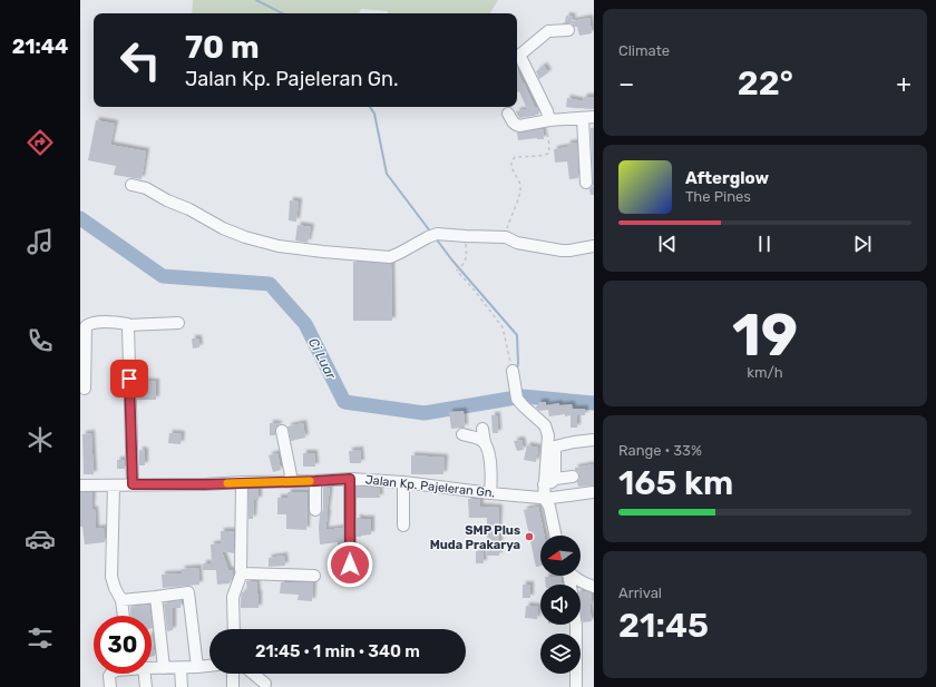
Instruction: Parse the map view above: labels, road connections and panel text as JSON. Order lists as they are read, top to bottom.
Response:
{
  "streets": {
    "street": ["Jalan Kp. Pajeleran Gn."]
  },
  "water": ["Ci Luar"],
  "places": ["SMP Plus Muda Prakarya"],
  "north": "left",
  "page": {
    "tabs": "21:44",
    "tile": [
      "Climate",
      ["19", "km/h"],
      ["Range · 33%", "165 km"],
      ["Arrival", "21:45"]
    ],
    "turn": ["70 m", "Jalan Kp. Pajeleran Gn."],
    "heat": ["−", "22°", "+"],
    "song": ["Afterglow", "The Pines"],
    "limit": "30",
    "trip": "21:45 · 1 min · 340 m"
  }
}
